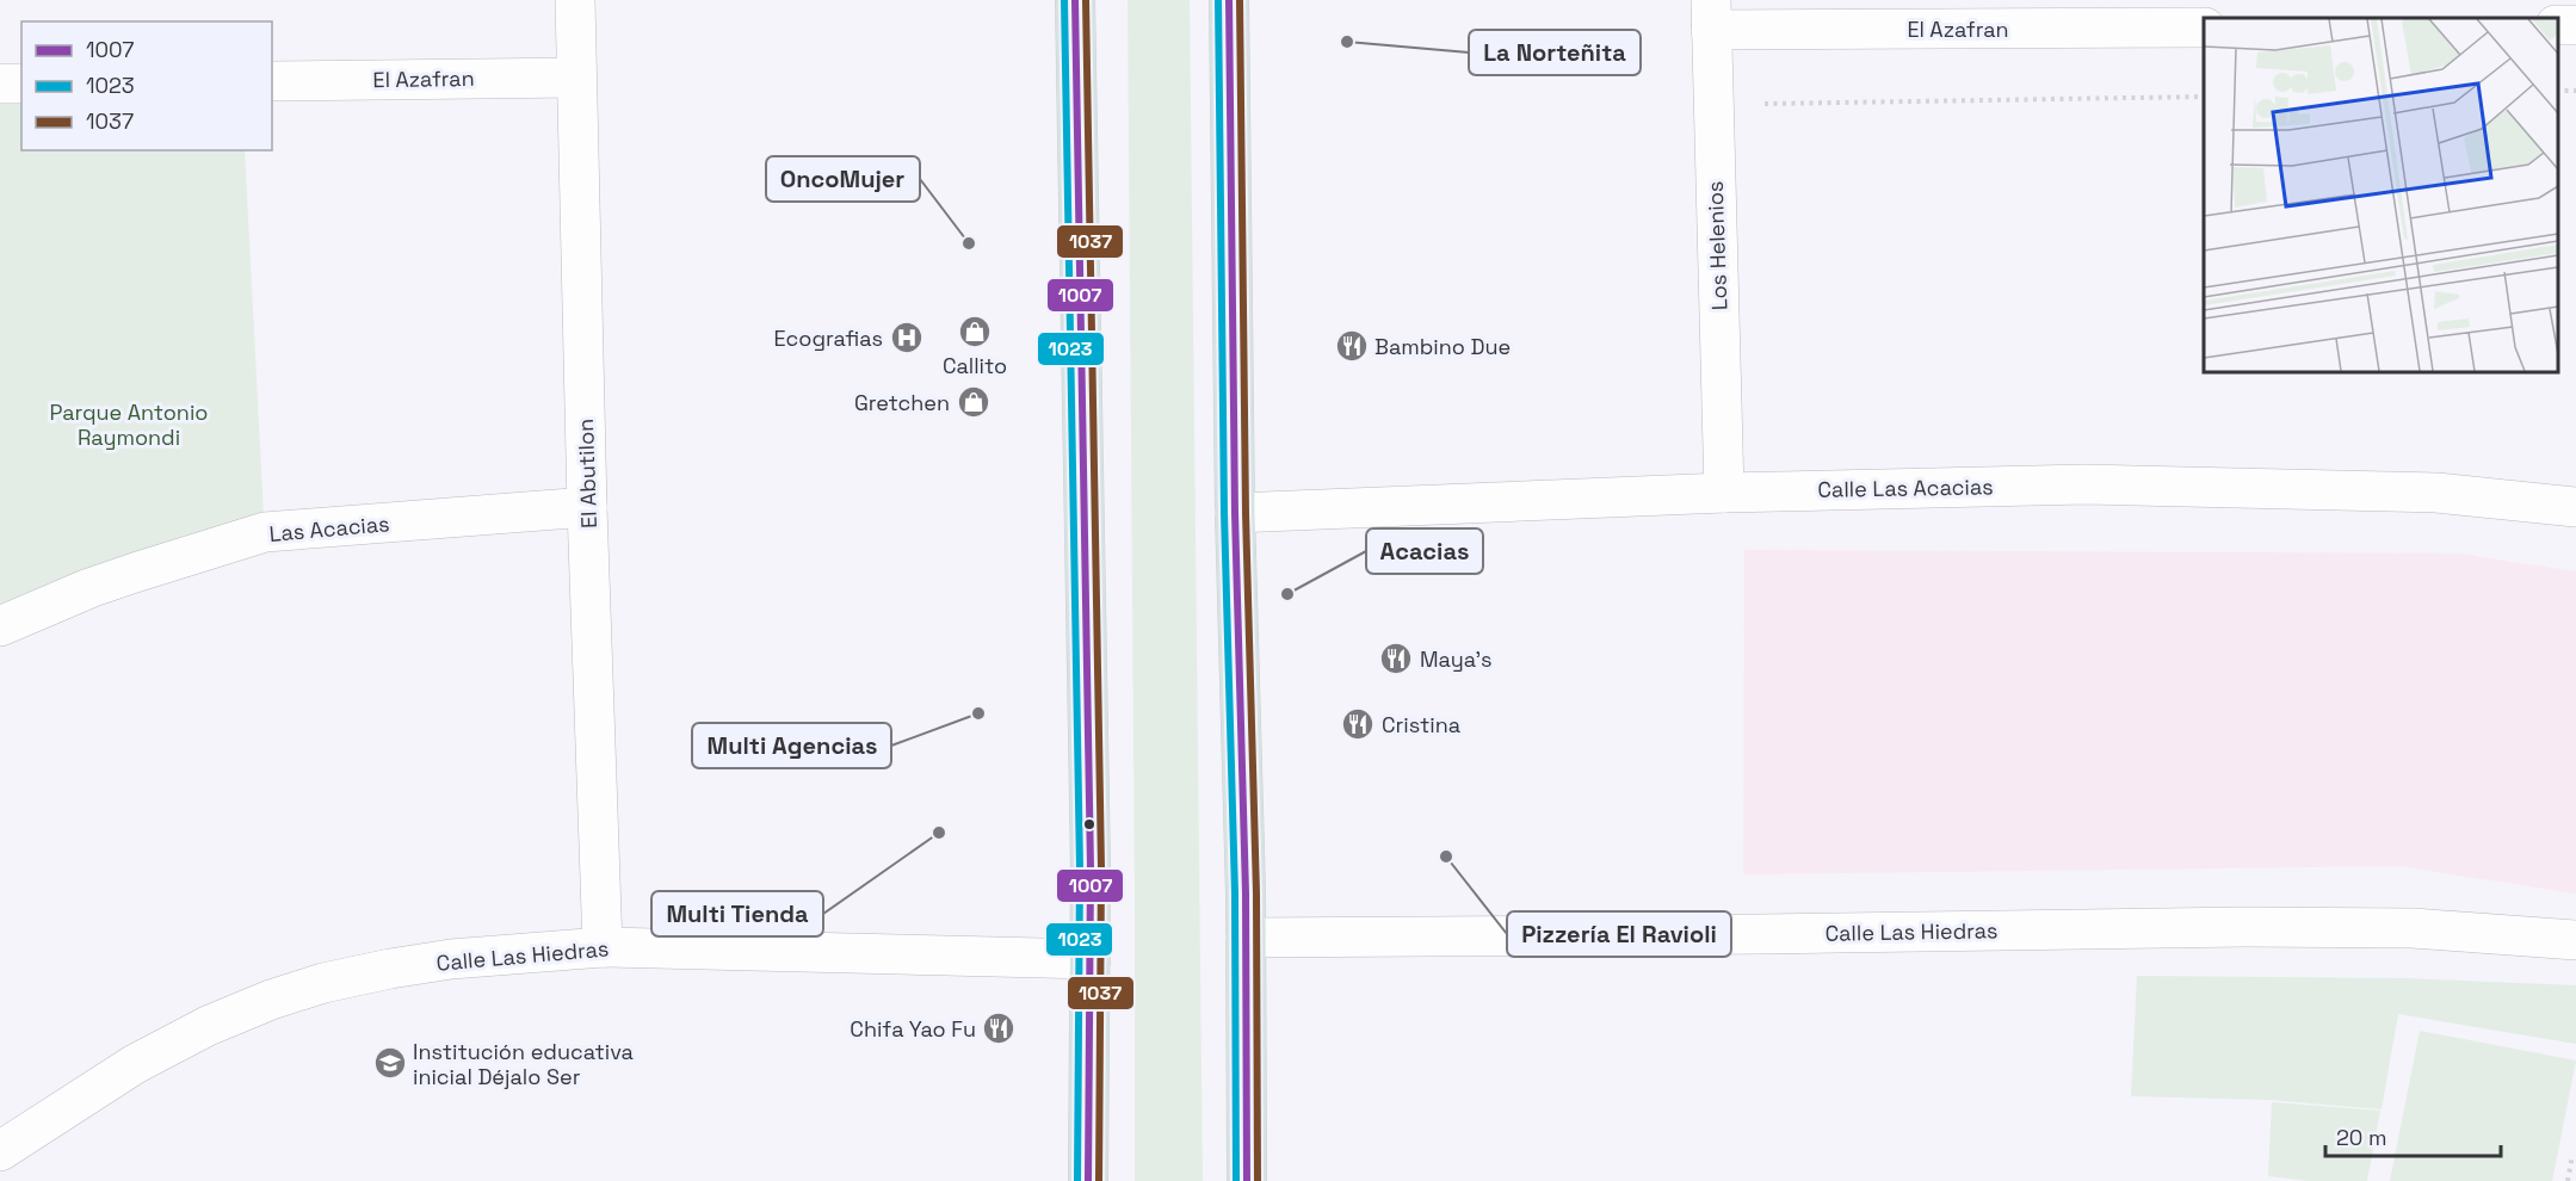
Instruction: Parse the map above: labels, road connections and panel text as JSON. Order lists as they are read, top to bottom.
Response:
{
  "streets": {
    "street": [
      "El Azafran",
      "Los Helenios",
      "El Abutilon",
      "Calle Las Acacias",
      "Las Acacias",
      "Calle Las Hiedras"
    ]
  },
  "crossings": [
    ["El Azafran", "Los Helenios"],
    ["El Azafran", "El Abutilon"],
    ["Los Helenios", "Calle Las Acacias"],
    ["El Abutilon", "Las Acacias"],
    ["El Abutilon", "Calle Las Hiedras"]
  ],
  "parks": ["Parque Antonio Raymondi"],
  "places": {
    "other": [
      "La Norteñita",
      "OncoMujer",
      "Acacias",
      "Multi Agencias",
      "Multi Tienda",
      "Pizzería El Ravioli"
    ],
    "shop": ["Callito", "Gretchen"],
    "hospital": ["Ecografias"],
    "restaurant": [
      "Bambino Due",
      "Maya's",
      "Cristina",
      "Chifa Yao Fu"
    ],
    "school or university": ["Institución educativa inicial Déjalo Ser"]
  },
  "lines": ["transit line 1007", "transit line 1023", "transit line 1037"],
  "legend": ["1007", "1023", "1037"],
  "scale_bar": "20 m"
}
